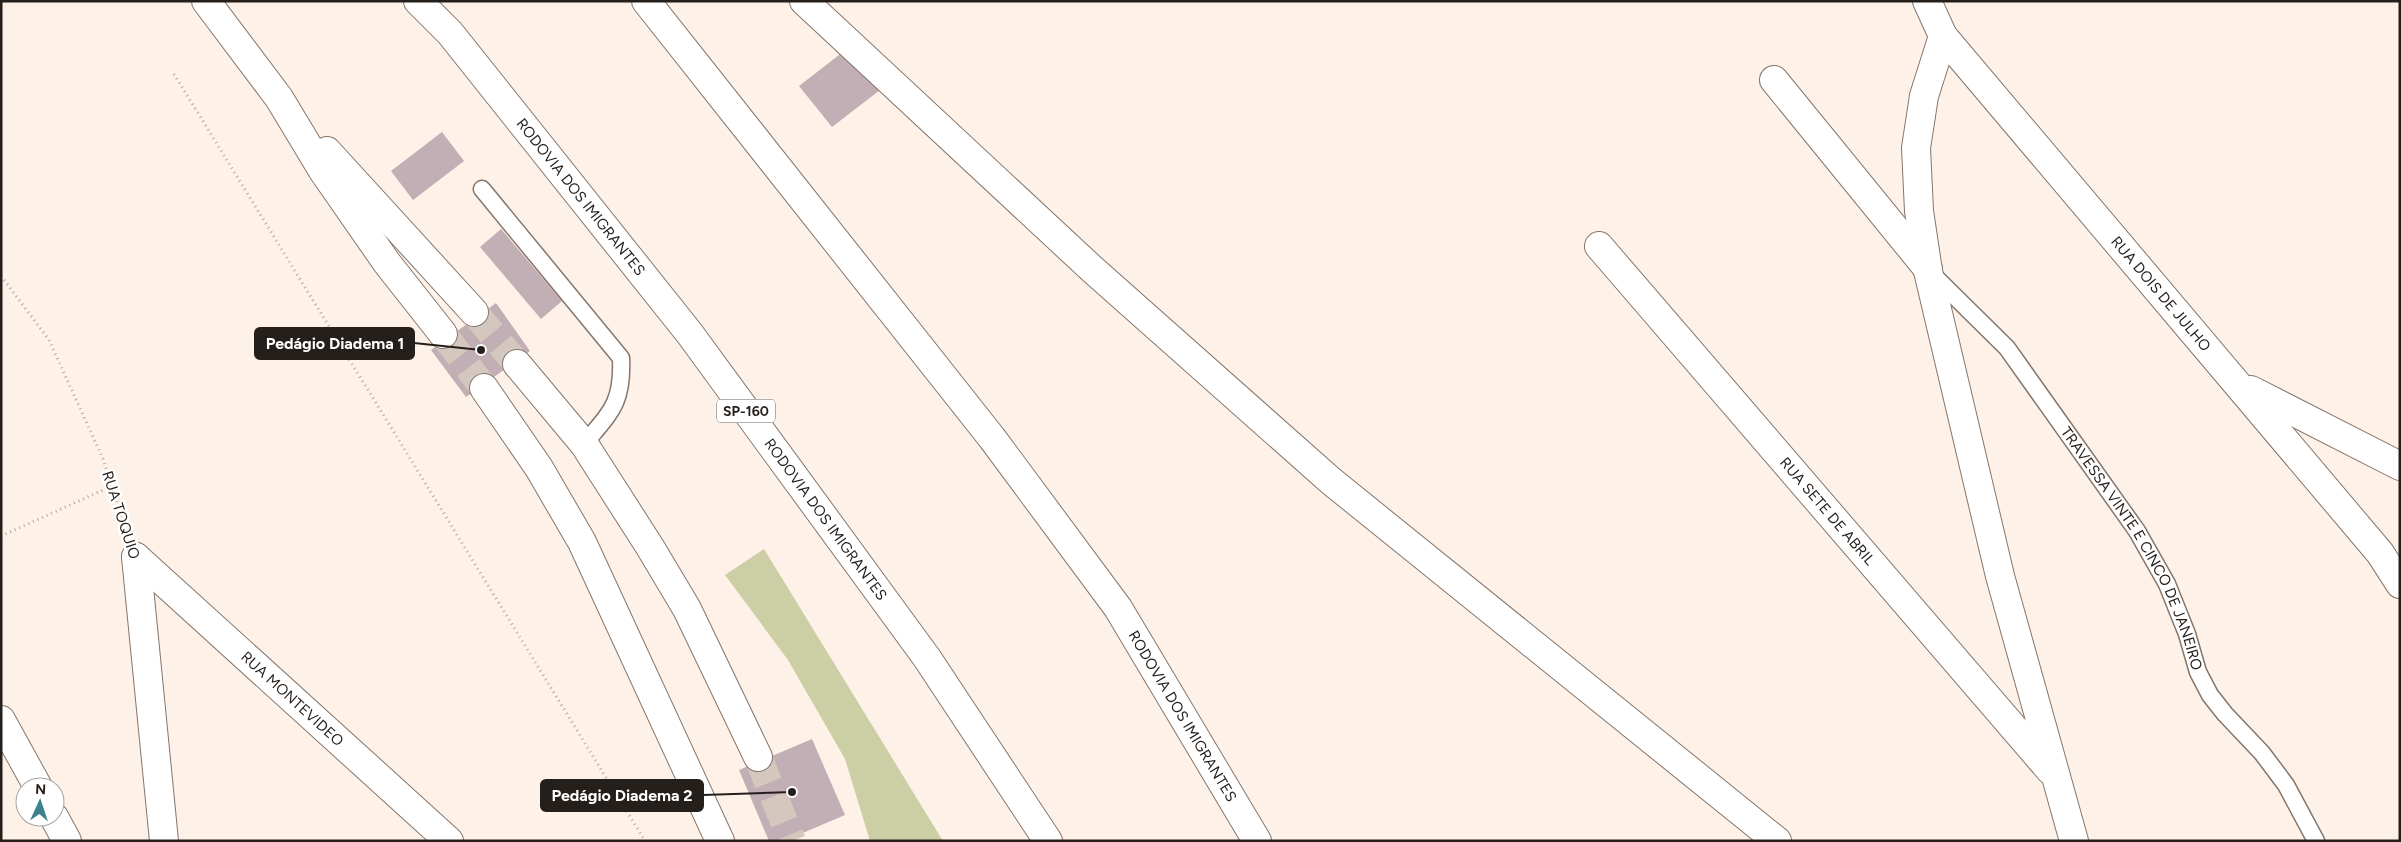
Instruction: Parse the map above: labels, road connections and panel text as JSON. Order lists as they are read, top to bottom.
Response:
{
  "streets": {
    "main road": [
      "RODOVIA DOS IMIGRANTES",
      "RUA DOIS DE JULHO",
      "SP-160",
      "RUA SETE DE ABRIL",
      "RUA TOQUIO",
      "TRAVESSA VINTE E CINCO DE JANEIRO",
      "RUA MONTEVIDEO"
    ]
  },
  "crossings": [
    ["RUA DOIS DE JULHO", "TRAVESSA VINTE E CINCO DE JANEIRO"],
    ["RUA SETE DE ABRIL", "TRAVESSA VINTE E CINCO DE JANEIRO"],
    ["RUA TOQUIO", "RUA MONTEVIDEO"]
  ],
  "places": ["Pedágio Diadema 1", "Pedágio Diadema 2"],
  "north": "top"
}
